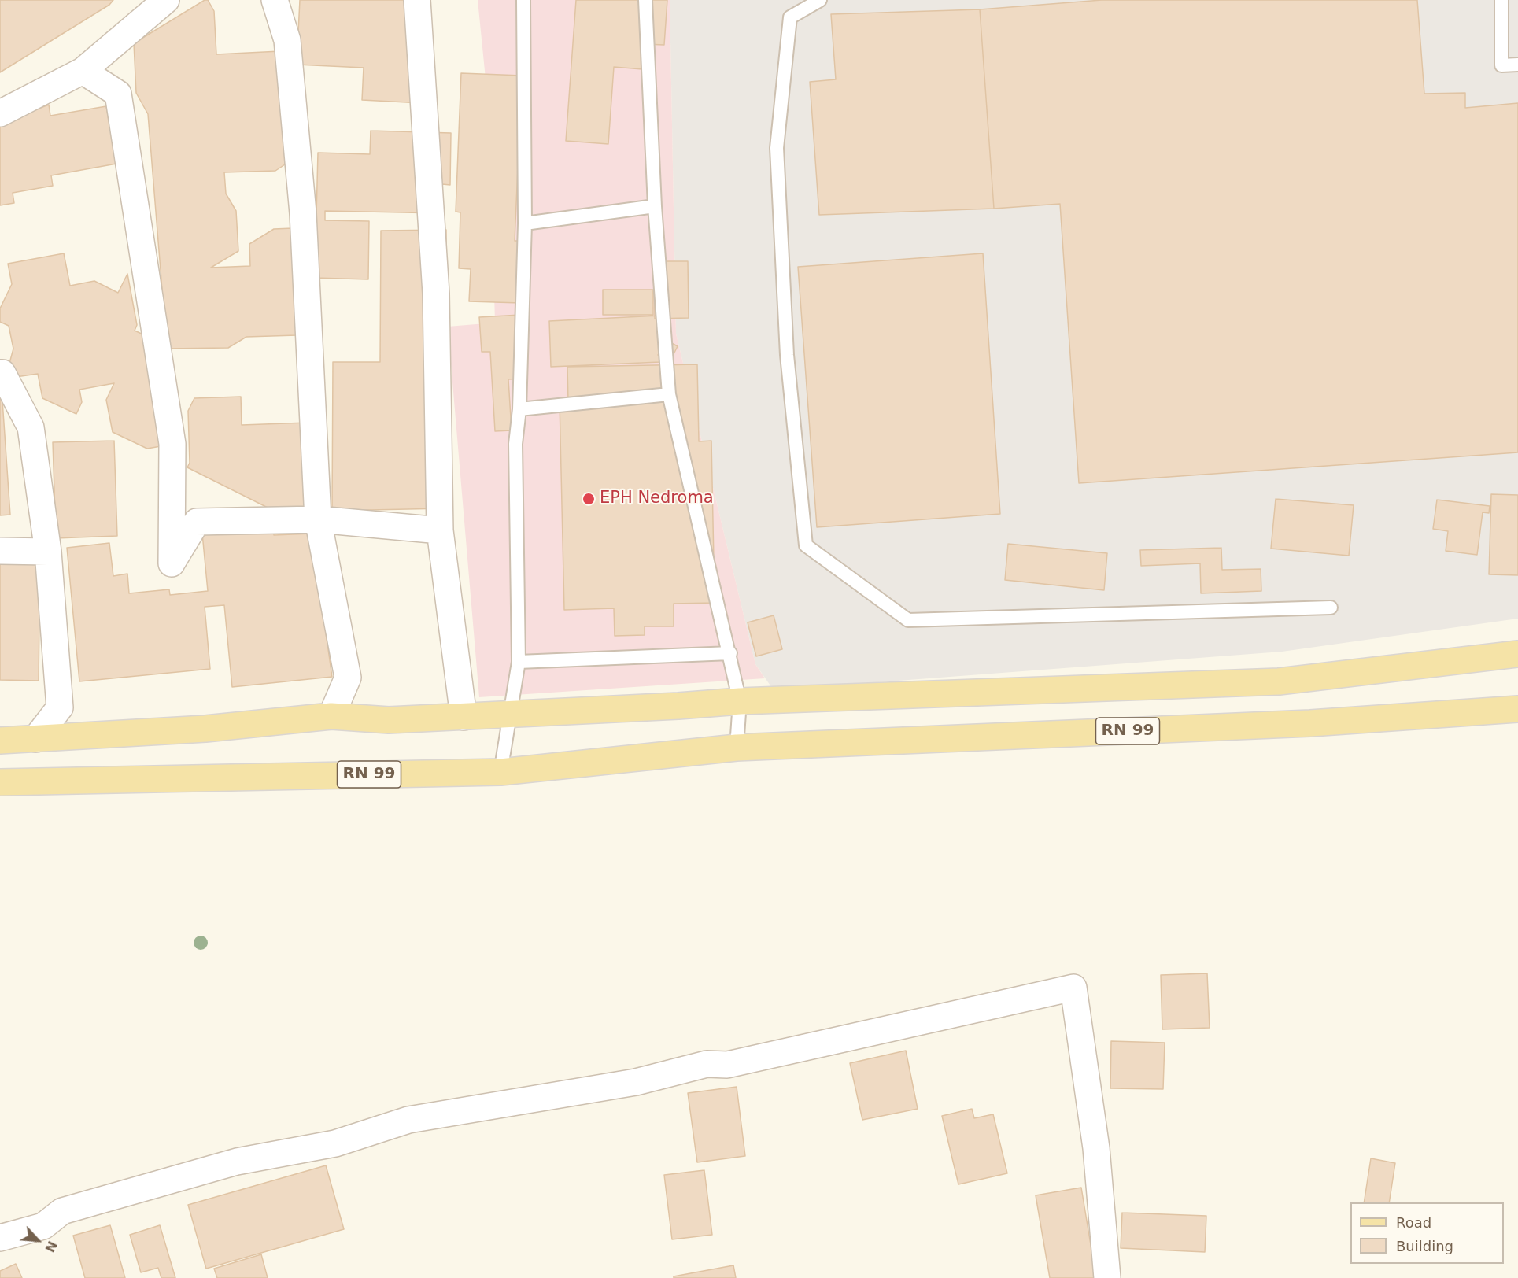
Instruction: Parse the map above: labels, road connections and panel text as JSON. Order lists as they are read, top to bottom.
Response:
{
  "streets": {
    "main road": ["RN 99"]
  },
  "places": ["EPH Nedroma"],
  "legend": ["Road", "Building"],
  "north": "bottom right"
}
